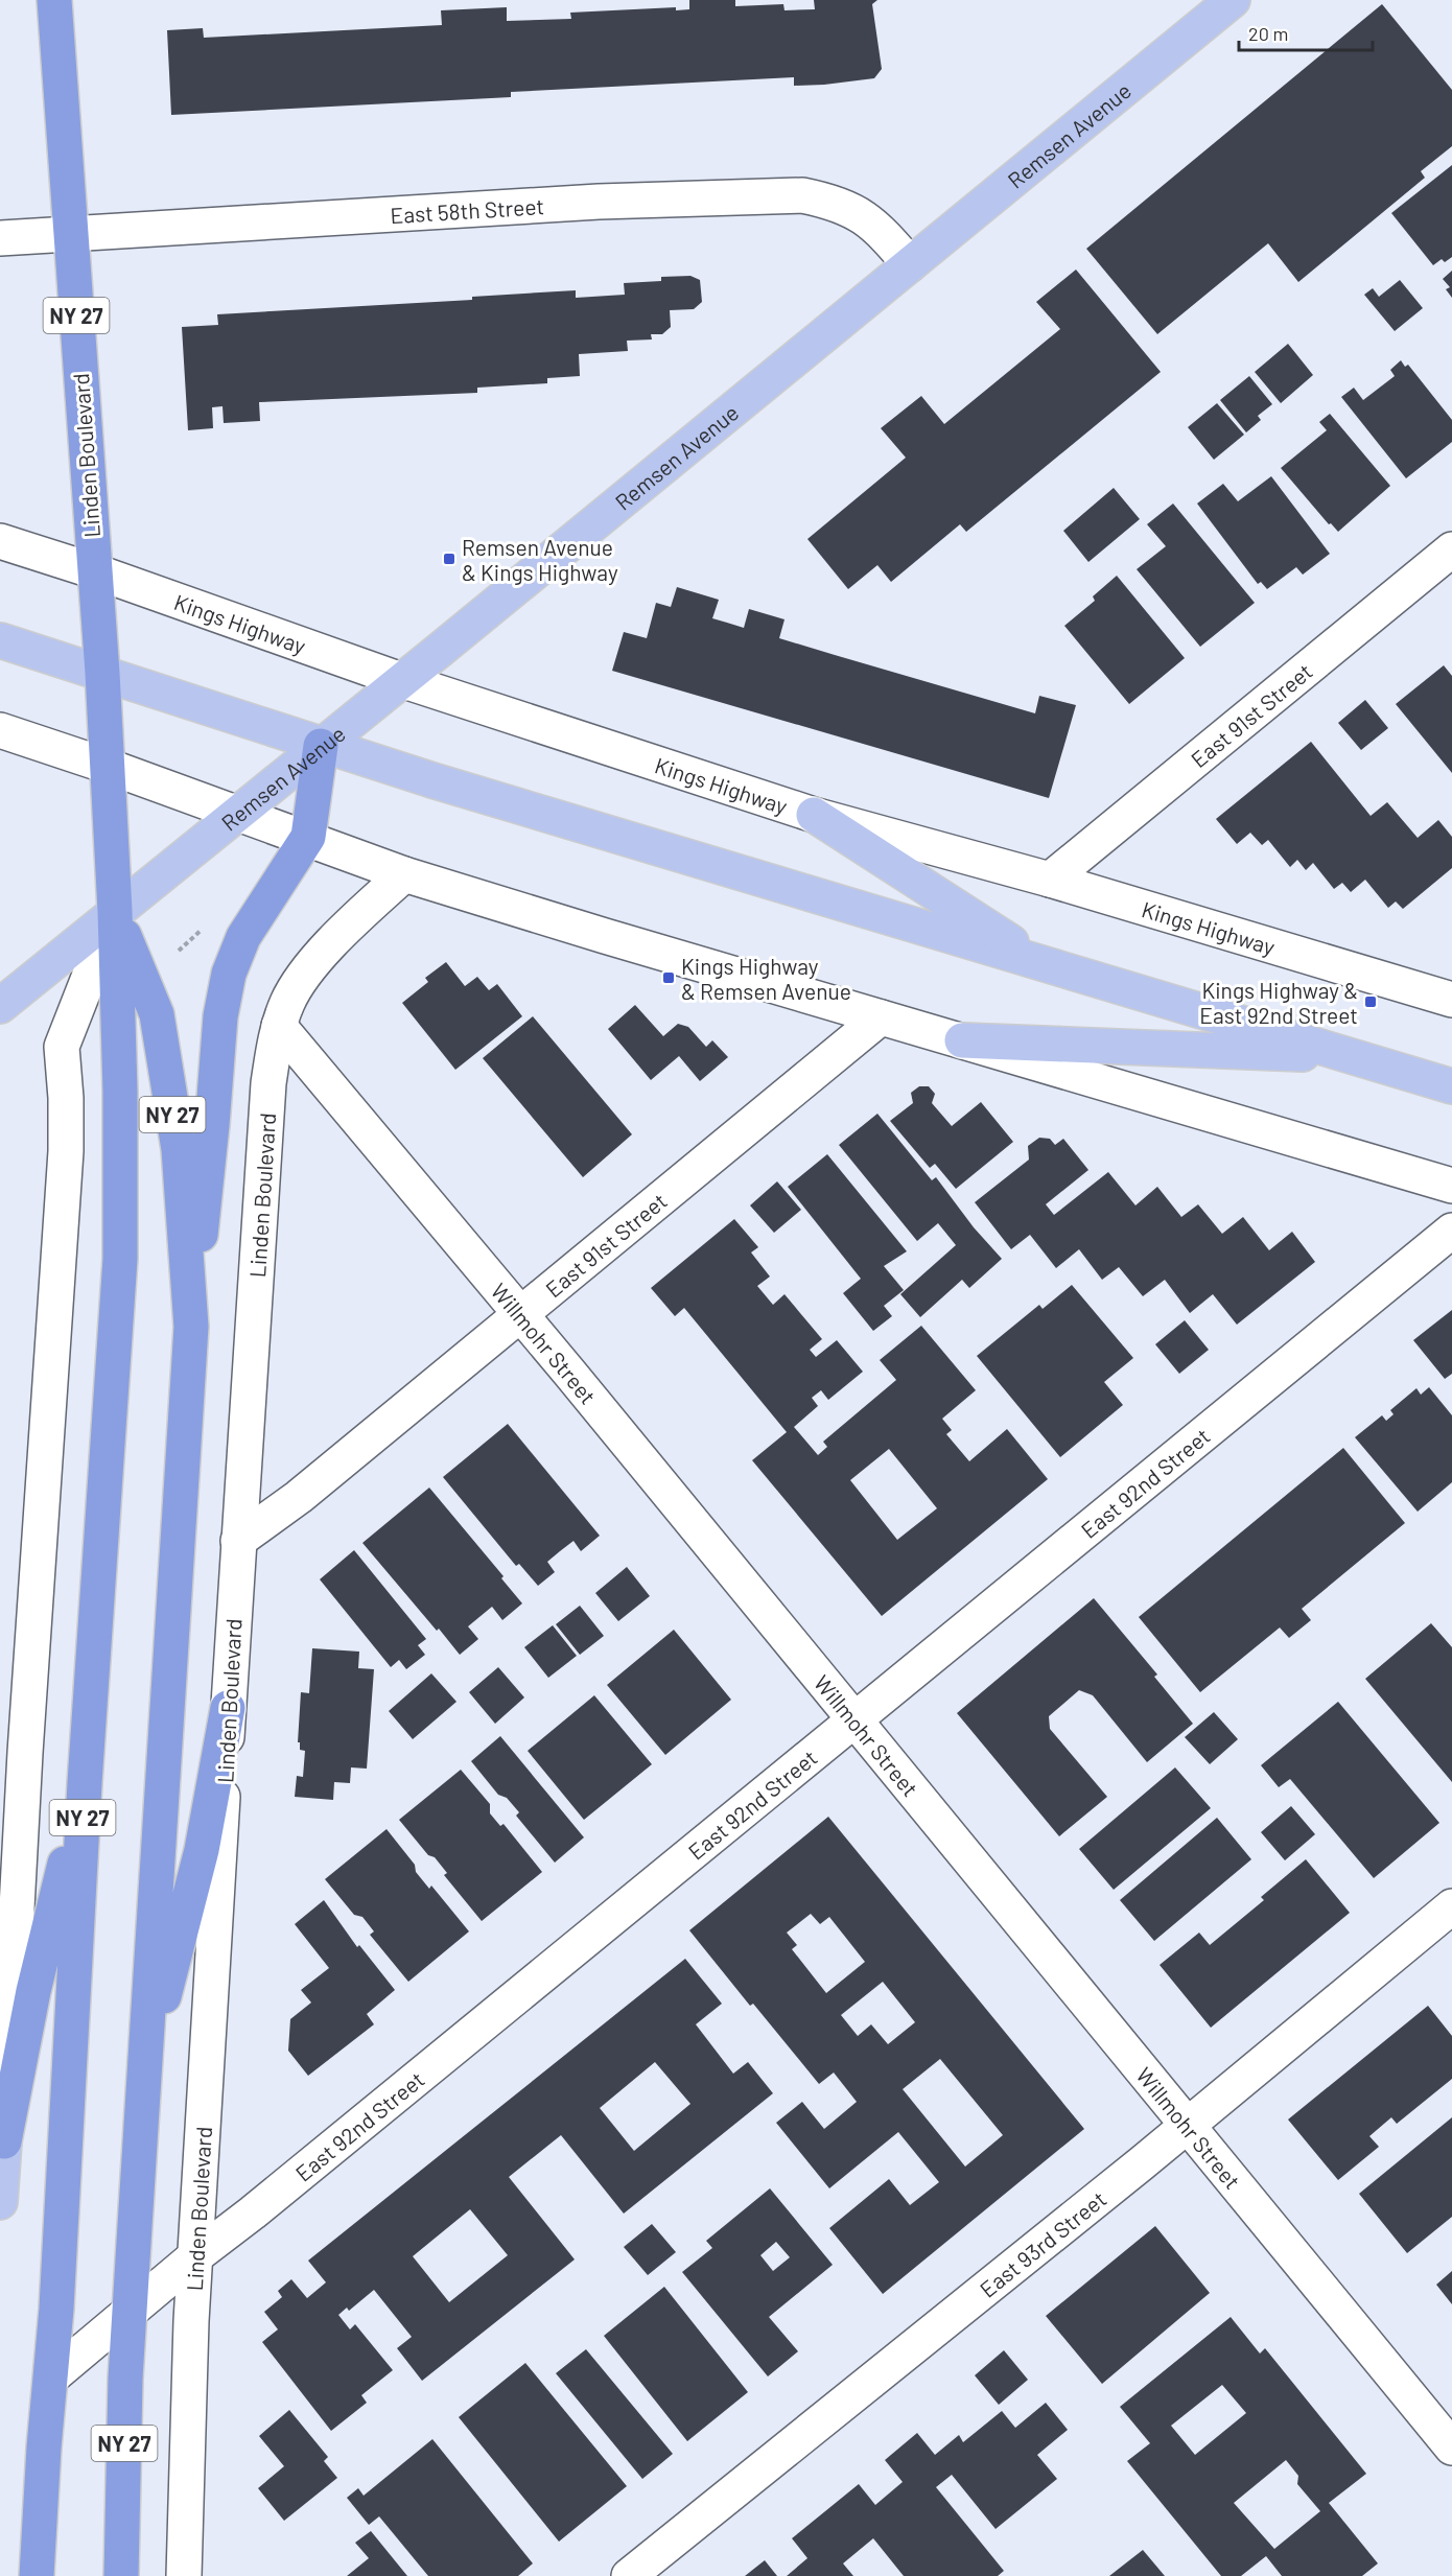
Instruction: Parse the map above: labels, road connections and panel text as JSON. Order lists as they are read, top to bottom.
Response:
{
  "streets": {
    "highway": ["NY 27", "Linden Boulevard"],
    "main road": ["Remsen Avenue"],
    "street": [
      "East 58th Street",
      "Kings Highway",
      "East 91st Street",
      "Willmohr Street",
      "East 92nd Street",
      "East 93rd Street"
    ]
  },
  "crossings": [
    ["Remsen Avenue", "East 58th Street"],
    ["Remsen Avenue", "Linden Boulevard"],
    ["Remsen Avenue", "Kings Highway"],
    ["East 58th Street", "Linden Boulevard"],
    ["Linden Boulevard", "Kings Highway"],
    ["Linden Boulevard", "East 91st Street"],
    ["Linden Boulevard", "Willmohr Street"],
    ["Linden Boulevard", "East 92nd Street"],
    ["Kings Highway", "East 91st Street"],
    ["East 91st Street", "Willmohr Street"],
    ["Willmohr Street", "East 92nd Street"],
    ["Willmohr Street", "East 93rd Street"]
  ],
  "places": {
    "transit": ["Remsen Avenue & Kings Highway", "Kings Highway & Remsen Avenue", "Kings Highway & East 92nd Street"]
  },
  "scale_bar": "20 m"
}
